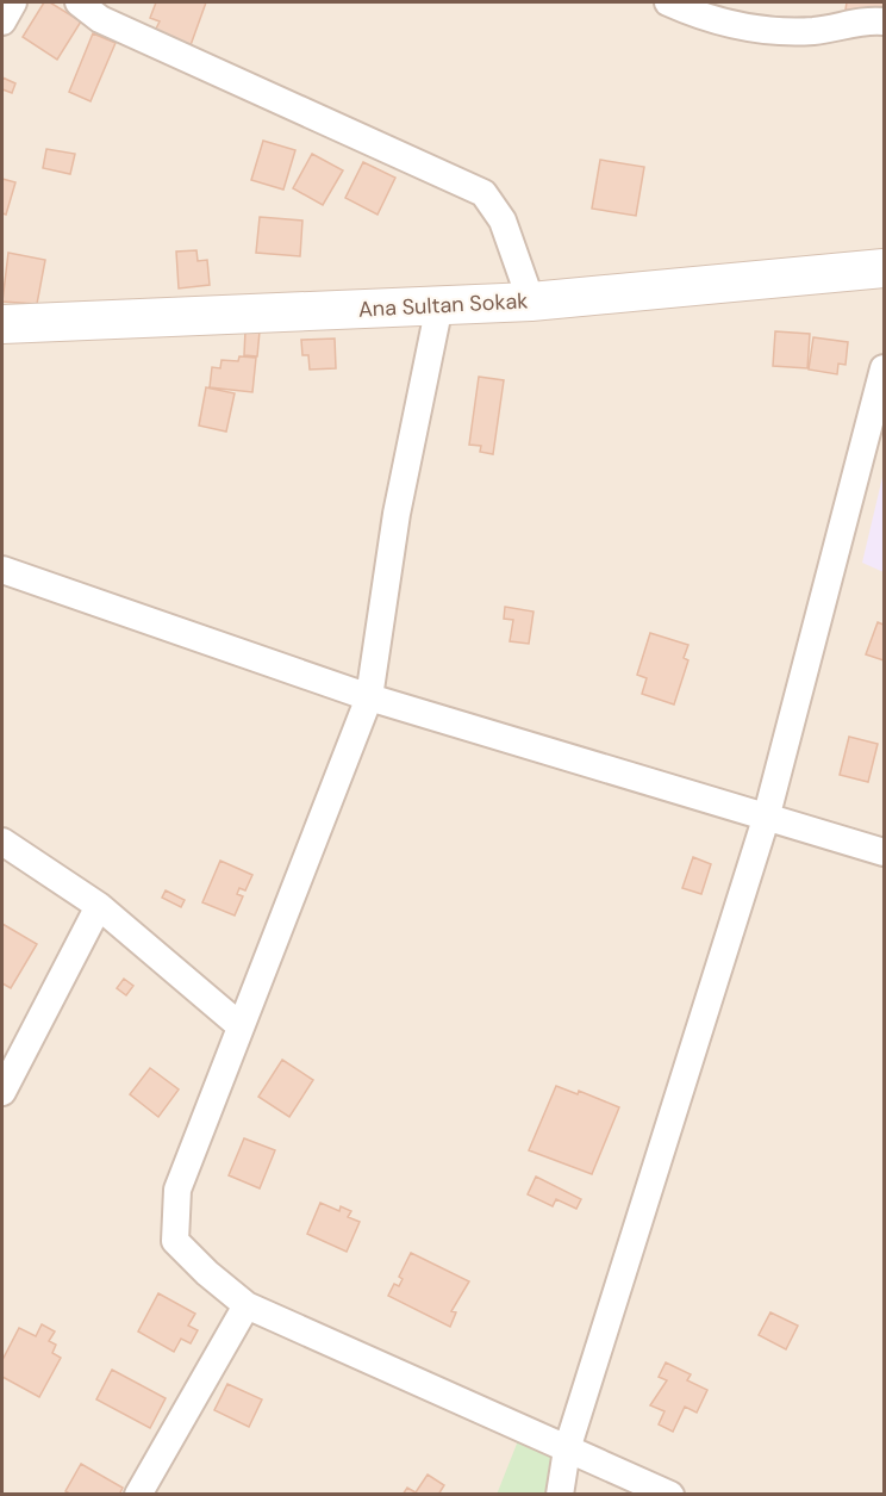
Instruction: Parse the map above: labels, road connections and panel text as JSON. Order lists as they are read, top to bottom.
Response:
{
  "streets": {
    "street": ["Ana Sultan Sokak"]
  }
}
